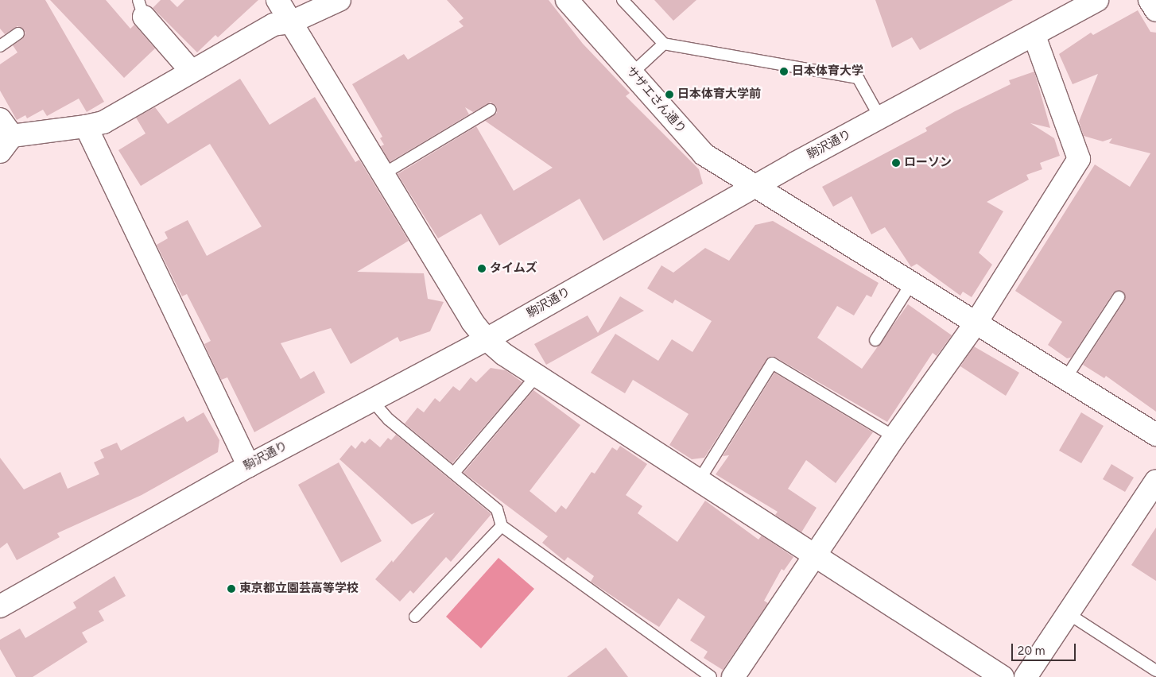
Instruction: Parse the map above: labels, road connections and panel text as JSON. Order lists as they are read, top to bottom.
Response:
{
  "streets": {
    "street": ["サザエさん通り", "駒沢通り"]
  },
  "crossings": [
    ["サザエさん通り", "駒沢通り"]
  ],
  "places": [
    "日本体育大学",
    "日本体育大学前",
    "ローソン",
    "タイムズ",
    "東京都立園芸高等学校"
  ],
  "scale_bar": "20 m"
}
